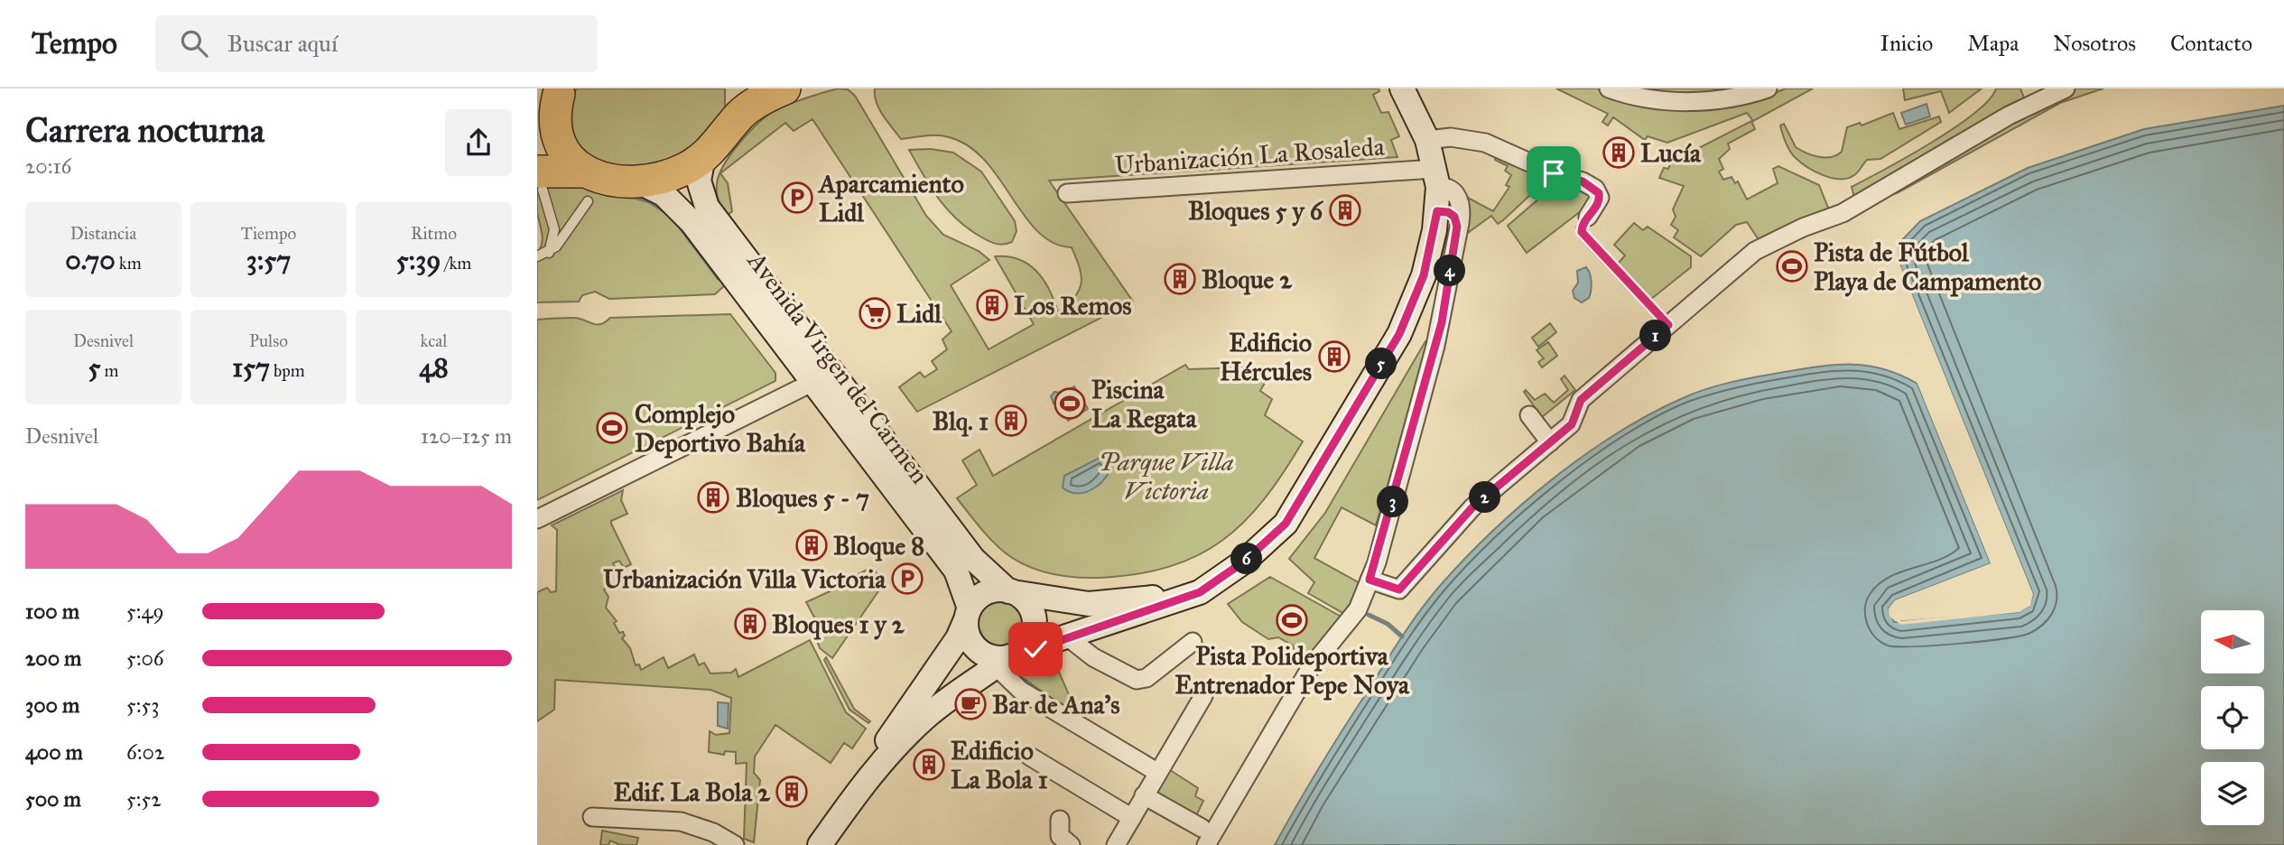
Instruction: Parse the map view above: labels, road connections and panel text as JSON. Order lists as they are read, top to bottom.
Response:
{
  "streets": {
    "street": ["Urbanización La Rosaleda", "Avenida Virgen del Carmen"]
  },
  "parks": ["Parque Villa Victoria"],
  "places": {
    "building": [
      "Lucía",
      "Bloques 5 y 6",
      "Bloque 2",
      "Los Remos",
      "Edificio Hércules",
      "Blq. 1",
      "Bloques 5 - 7",
      "Bloque 8",
      "Bloques 1 y 2",
      "Edificio La Bola 1",
      "Edif. La Bola 2"
    ],
    "parking": ["Aparcamiento Lidl", "Urbanización Villa Victoria"],
    "sports": [
      "Pista de Fútbol Playa de Campamento",
      "Piscina La Regata",
      "Complejo Deportivo Bahía",
      "Pista Polideportiva Entrenador Pepe Noya"
    ],
    "supermarket": ["Lidl"],
    "cafe": ["Bar de Ana's"]
  },
  "north": "left",
  "page": {
    "header": "Tempo",
    "search": "Buscar aquí",
    "nav": [
      "Inicio",
      "Mapa",
      "Nosotros",
      "Contacto"
    ],
    "heading": ["Carrera nocturna", "20:16"],
    "stats": [
      ["Distancia", "0.70 km"],
      ["Tiempo", "3:57"],
      ["Ritmo", "5:39 /km"],
      ["Desnivel", "5 m"],
      ["Pulso", "157 bpm"],
      ["kcal", "48"]
    ],
    "pins": [
      "4",
      "1",
      "5",
      "2",
      "3",
      "6"
    ],
    "chart": ["Desnivel", "120–125 m"],
    "list": [
      {
        "name": "100 m",
        "note": "5:49"
      },
      {
        "name": "200 m",
        "note": "5:06"
      },
      {
        "name": "300 m",
        "note": "5:53"
      },
      {
        "name": "400 m",
        "note": "6:02"
      },
      {
        "name": "500 m",
        "note": "5:52"
      }
    ]
  }
}
